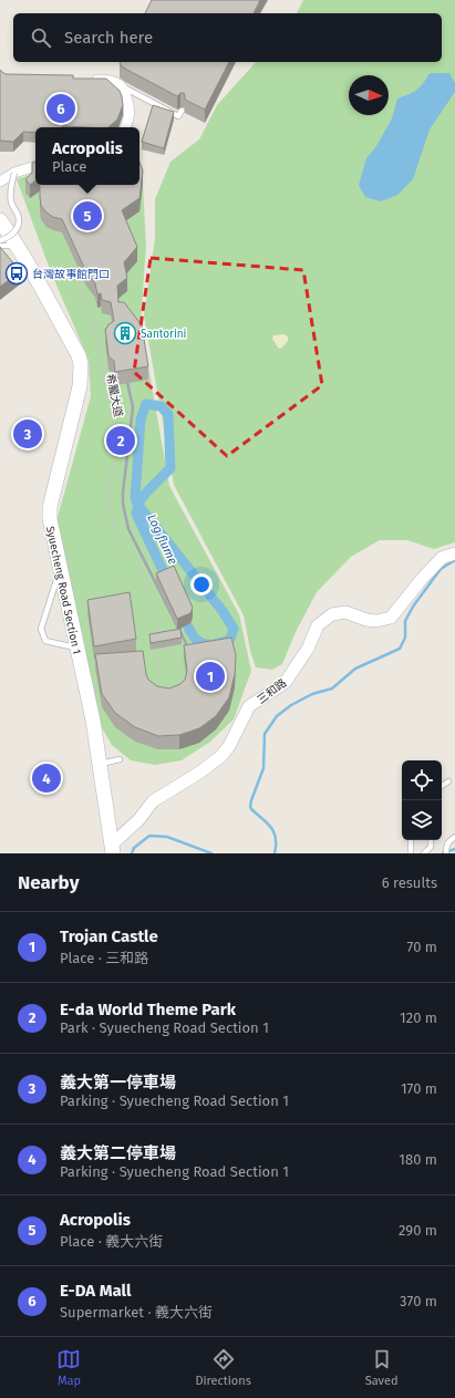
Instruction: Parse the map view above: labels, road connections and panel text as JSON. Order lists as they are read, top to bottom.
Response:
{
  "streets": {
    "main road": ["Syuecheng Road Section 1"],
    "street": ["三和路"],
    "path": ["希臘大道"]
  },
  "crossings": [
    ["Syuecheng Road Section 1", "三和路"]
  ],
  "water": ["Log flume"],
  "places": {
    "bus stop": ["台灣故事館門口"],
    "building": ["Santorini"]
  },
  "north": "right",
  "page": {
    "search": "Search here",
    "pins": [
      "6",
      "5",
      "3",
      "2",
      "1",
      "4"
    ],
    "popup": ["Acropolis", "Place"],
    "heading": ["Nearby", "6 results"],
    "list": [
      {
        "mark": "1",
        "name": "Trojan Castle",
        "note": "Place · 三和路",
        "value": "70 m"
      },
      {
        "mark": "2",
        "name": "E-da World Theme Park",
        "note": "Park · Syuecheng Road Section 1",
        "value": "120 m"
      },
      {
        "mark": "3",
        "name": "義大第一停車場",
        "note": "Parking · Syuecheng Road Section 1",
        "value": "170 m"
      },
      {
        "mark": "4",
        "name": "義大第二停車場",
        "note": "Parking · Syuecheng Road Section 1",
        "value": "180 m"
      },
      {
        "mark": "5",
        "name": "Acropolis",
        "note": "Place · 義大六街",
        "value": "290 m"
      },
      {
        "mark": "6",
        "name": "E-DA Mall",
        "note": "Supermarket · 義大六街",
        "value": "370 m"
      }
    ],
    "nav": ["Map", "Directions", "Saved"]
  }
}
